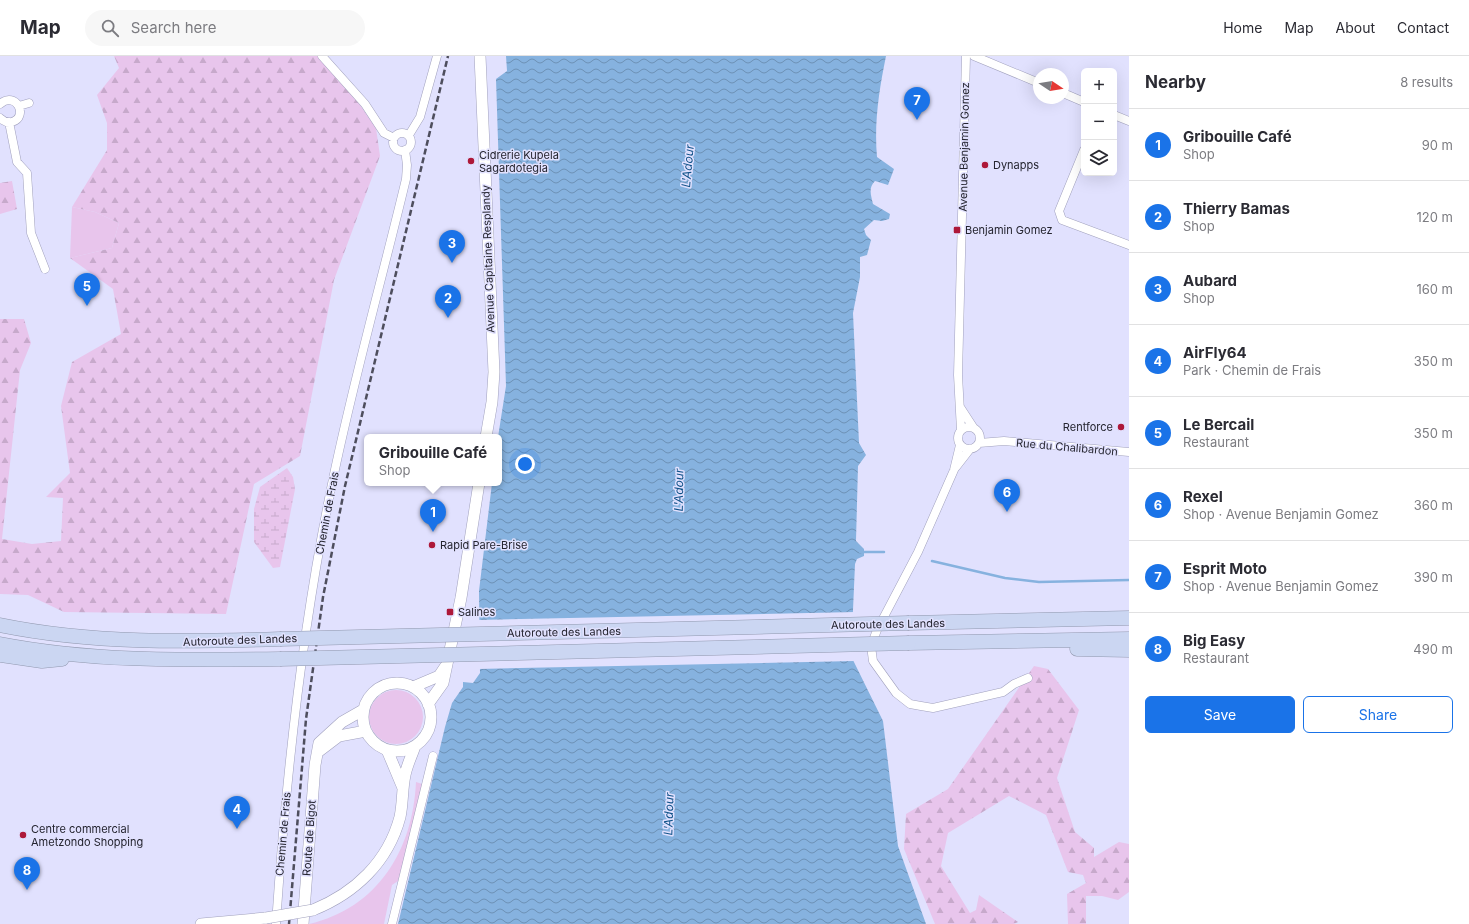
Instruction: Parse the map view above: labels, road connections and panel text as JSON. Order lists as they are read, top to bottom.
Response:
{
  "streets": {
    "highway": ["Autoroute des Landes"],
    "main road": ["Avenue Capitaine Resplandy", "Route de Bigot"],
    "street": ["Avenue Benjamin Gomez", "Rue du Chalibardon", "Chemin de Frais"]
  },
  "crossings": [
    ["Avenue Benjamin Gomez", "Rue du Chalibardon"]
  ],
  "water": ["L'Adour"],
  "places": {
    "other": [
      "Cidrerie Kupela Sagardotegia",
      "Dynapps",
      "Rentforce",
      "Rapid Pare-Brise",
      "Centre commercial Ametzondo Shopping"
    ],
    "transit": ["Benjamin Gomez", "Salines"]
  },
  "north": "right",
  "page": {
    "header": "Map",
    "search": "Search here",
    "nav": [
      "Home",
      "Map",
      "About",
      "Contact"
    ],
    "heading": ["Nearby", "8 results"],
    "map_buttons": ["+", "−"],
    "pins": [
      "7",
      "3",
      "5",
      "2",
      "6",
      "1",
      "4",
      "8"
    ],
    "list": [
      {
        "mark": "1",
        "name": "Gribouille Café",
        "note": "Shop",
        "value": "90 m"
      },
      {
        "mark": "2",
        "name": "Thierry Bamas",
        "note": "Shop",
        "value": "120 m"
      },
      {
        "mark": "3",
        "name": "Aubard",
        "note": "Shop",
        "value": "160 m"
      },
      {
        "mark": "4",
        "name": "AirFly64",
        "note": "Park · Chemin de Frais",
        "value": "350 m"
      },
      {
        "mark": "5",
        "name": "Le Bercail",
        "note": "Restaurant",
        "value": "350 m"
      },
      {
        "mark": "6",
        "name": "Rexel",
        "note": "Shop · Avenue Benjamin Gomez",
        "value": "360 m"
      },
      {
        "mark": "7",
        "name": "Esprit Moto",
        "note": "Shop · Avenue Benjamin Gomez",
        "value": "390 m"
      },
      {
        "mark": "8",
        "name": "Big Easy",
        "note": "Restaurant",
        "value": "490 m"
      }
    ],
    "popup": ["Gribouille Café", "Shop"],
    "buttons": ["Save", "Share"]
  }
}
